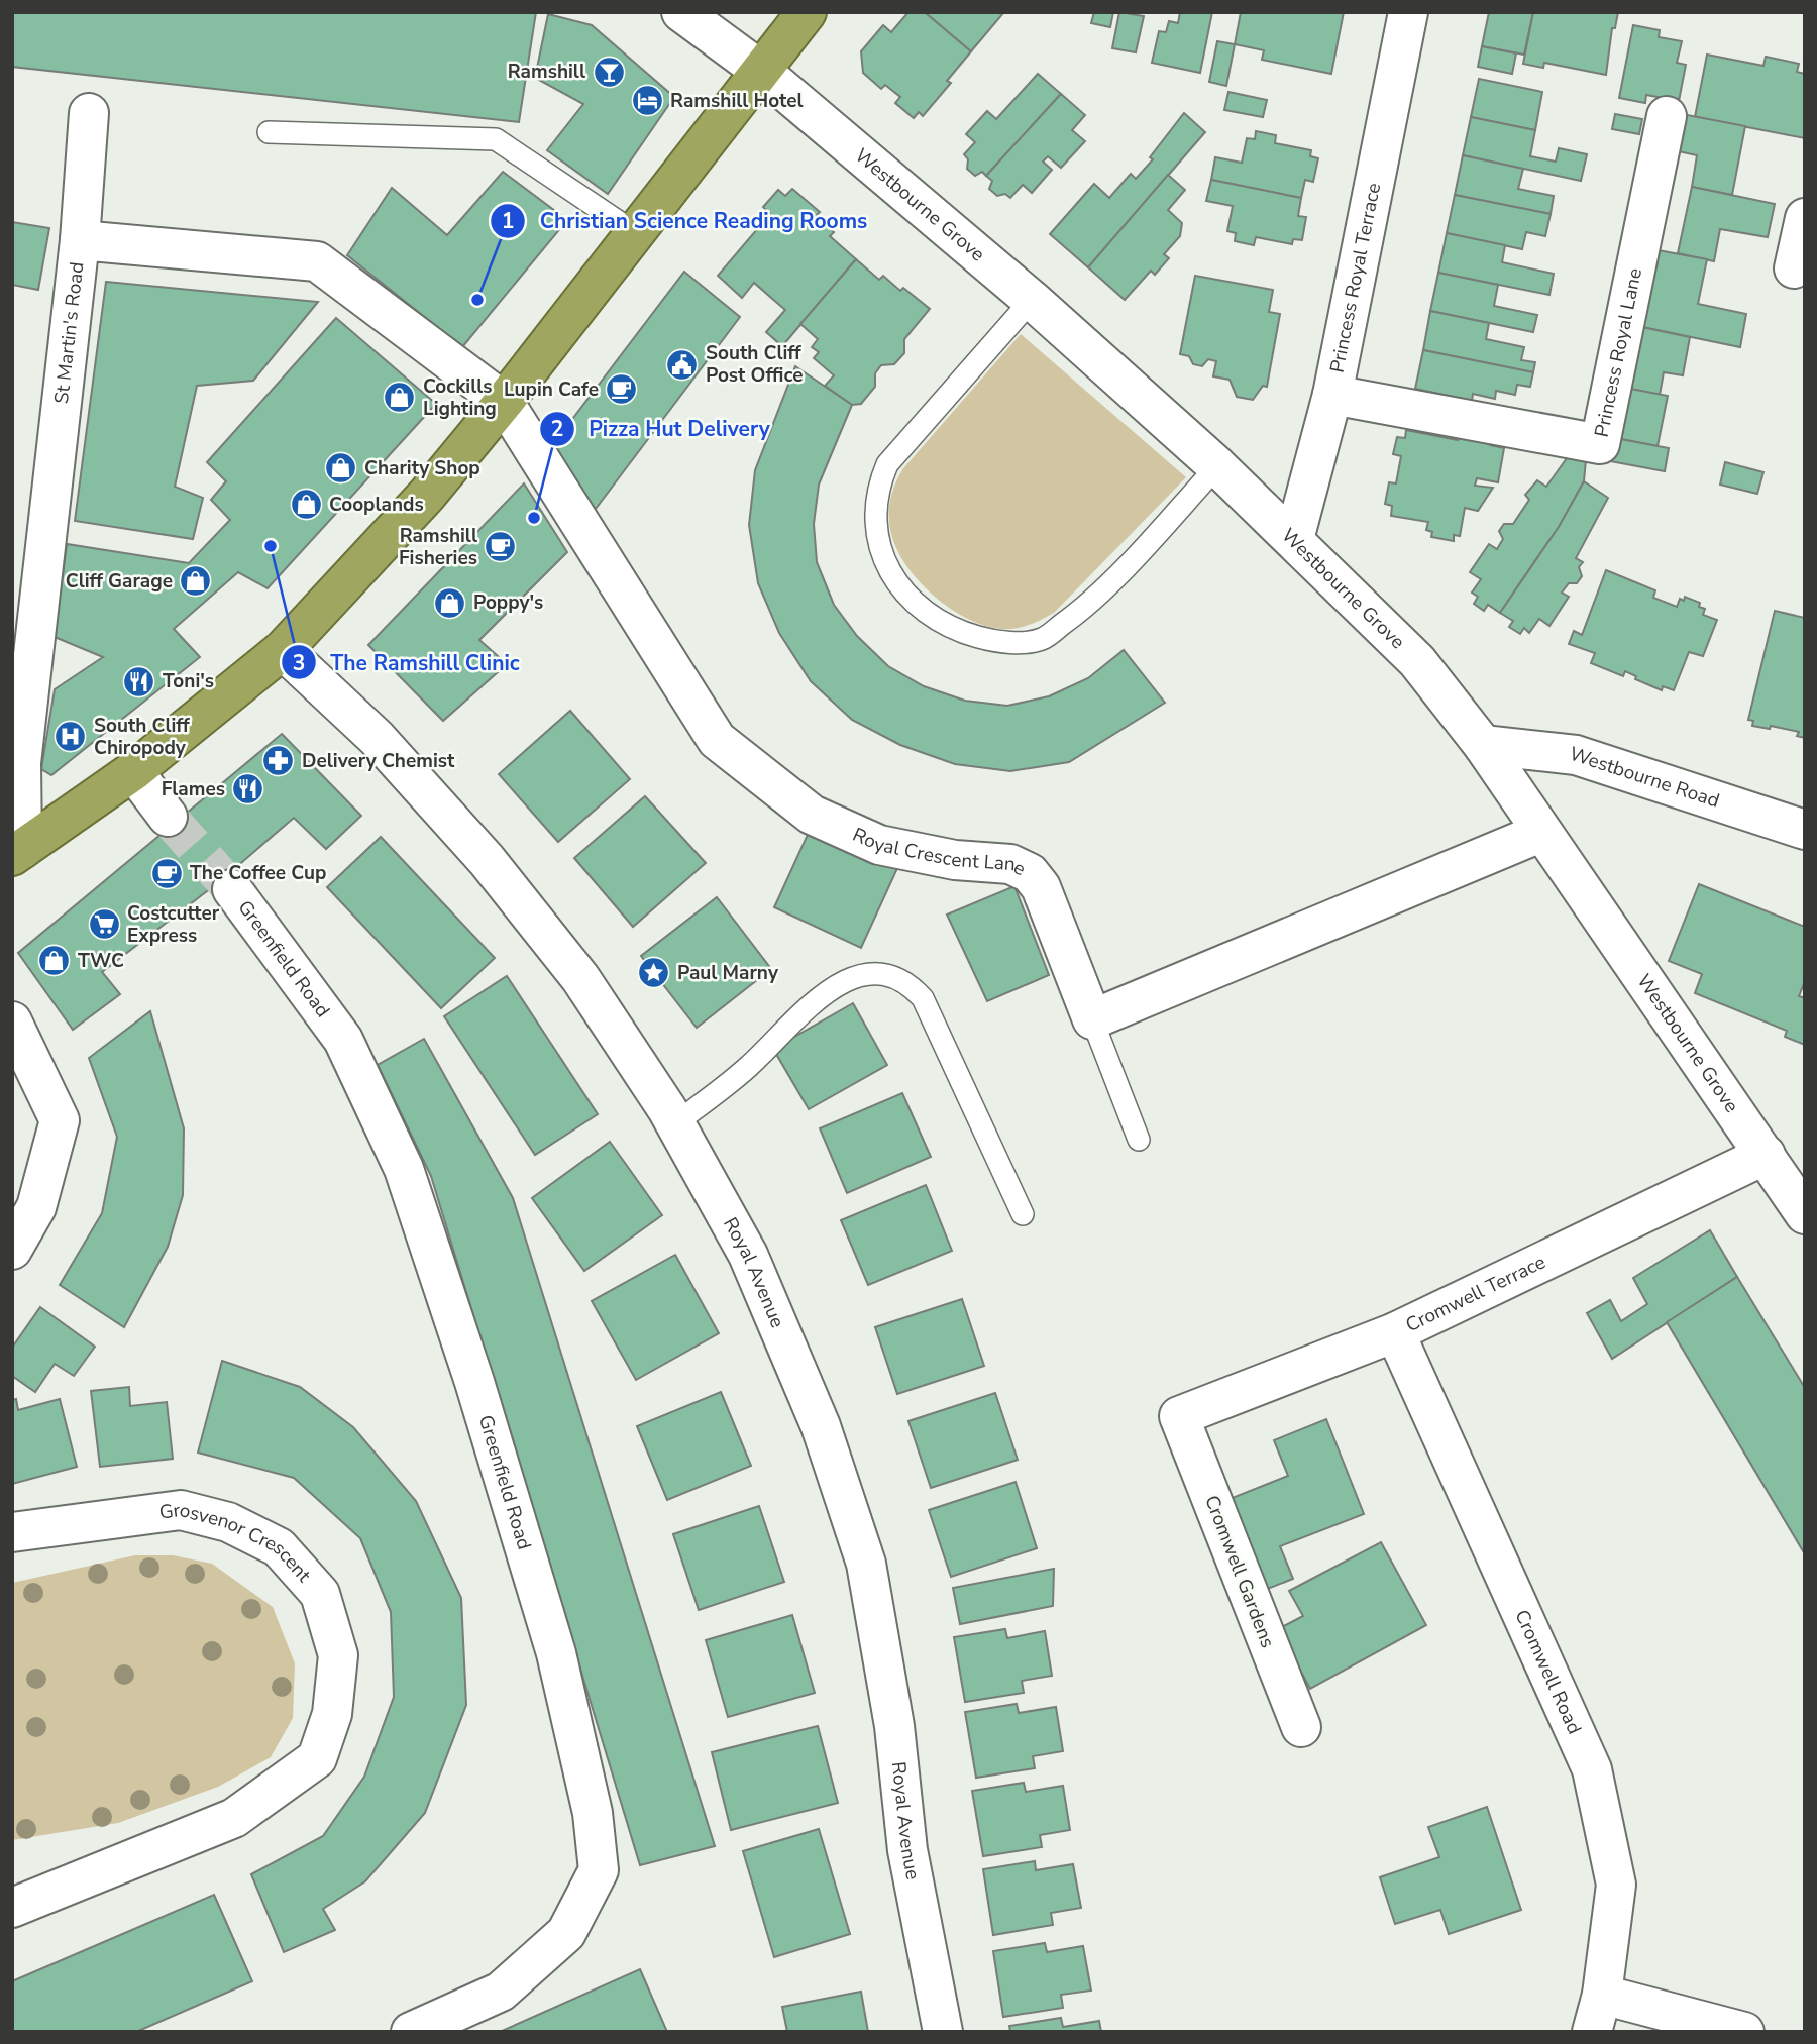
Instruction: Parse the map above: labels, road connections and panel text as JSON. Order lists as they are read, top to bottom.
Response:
{
  "streets": {
    "street": [
      "Westbourne Grove",
      "Princess Royal Terrace",
      "St Martin's Road",
      "Princess Royal Lane",
      "Westbourne Road",
      "Royal Crescent Lane",
      "Greenfield Road",
      "Royal Avenue",
      "Cromwell Terrace",
      "Grosvenor Crescent",
      "Cromwell Gardens",
      "Cromwell Road"
    ]
  },
  "crossings": [
    ["Westbourne Grove", "Princess Royal Terrace"],
    ["Westbourne Grove", "Westbourne Road"],
    ["Westbourne Grove", "Cromwell Terrace"],
    ["Princess Royal Terrace", "Princess Royal Lane"],
    ["St Martin's Road", "Royal Crescent Lane"],
    ["Cromwell Terrace", "Cromwell Gardens"],
    ["Cromwell Terrace", "Cromwell Road"]
  ],
  "places": {
    "bar": ["Ramshill"],
    "hotel": ["Ramshill Hotel"],
    "other": ["Christian Science Reading Rooms", "Pizza Hut Delivery", "The Ramshill Clinic"],
    "public building": ["South Cliff Post Office"],
    "cafe": ["Lupin Cafe", "Ramshill Fisheries", "The Coffee Cup"],
    "shop": [
      "Cockills Lighting",
      "Charity Shop",
      "Cooplands",
      "Cliff Garage",
      "Poppy's",
      "TWC"
    ],
    "restaurant": ["Toni's", "Flames"],
    "hospital": ["South Cliff Chiropody"],
    "pharmacy": ["Delivery Chemist"],
    "supermarket": ["Costcutter Express"],
    "place": ["Paul Marny"]
  }
}
